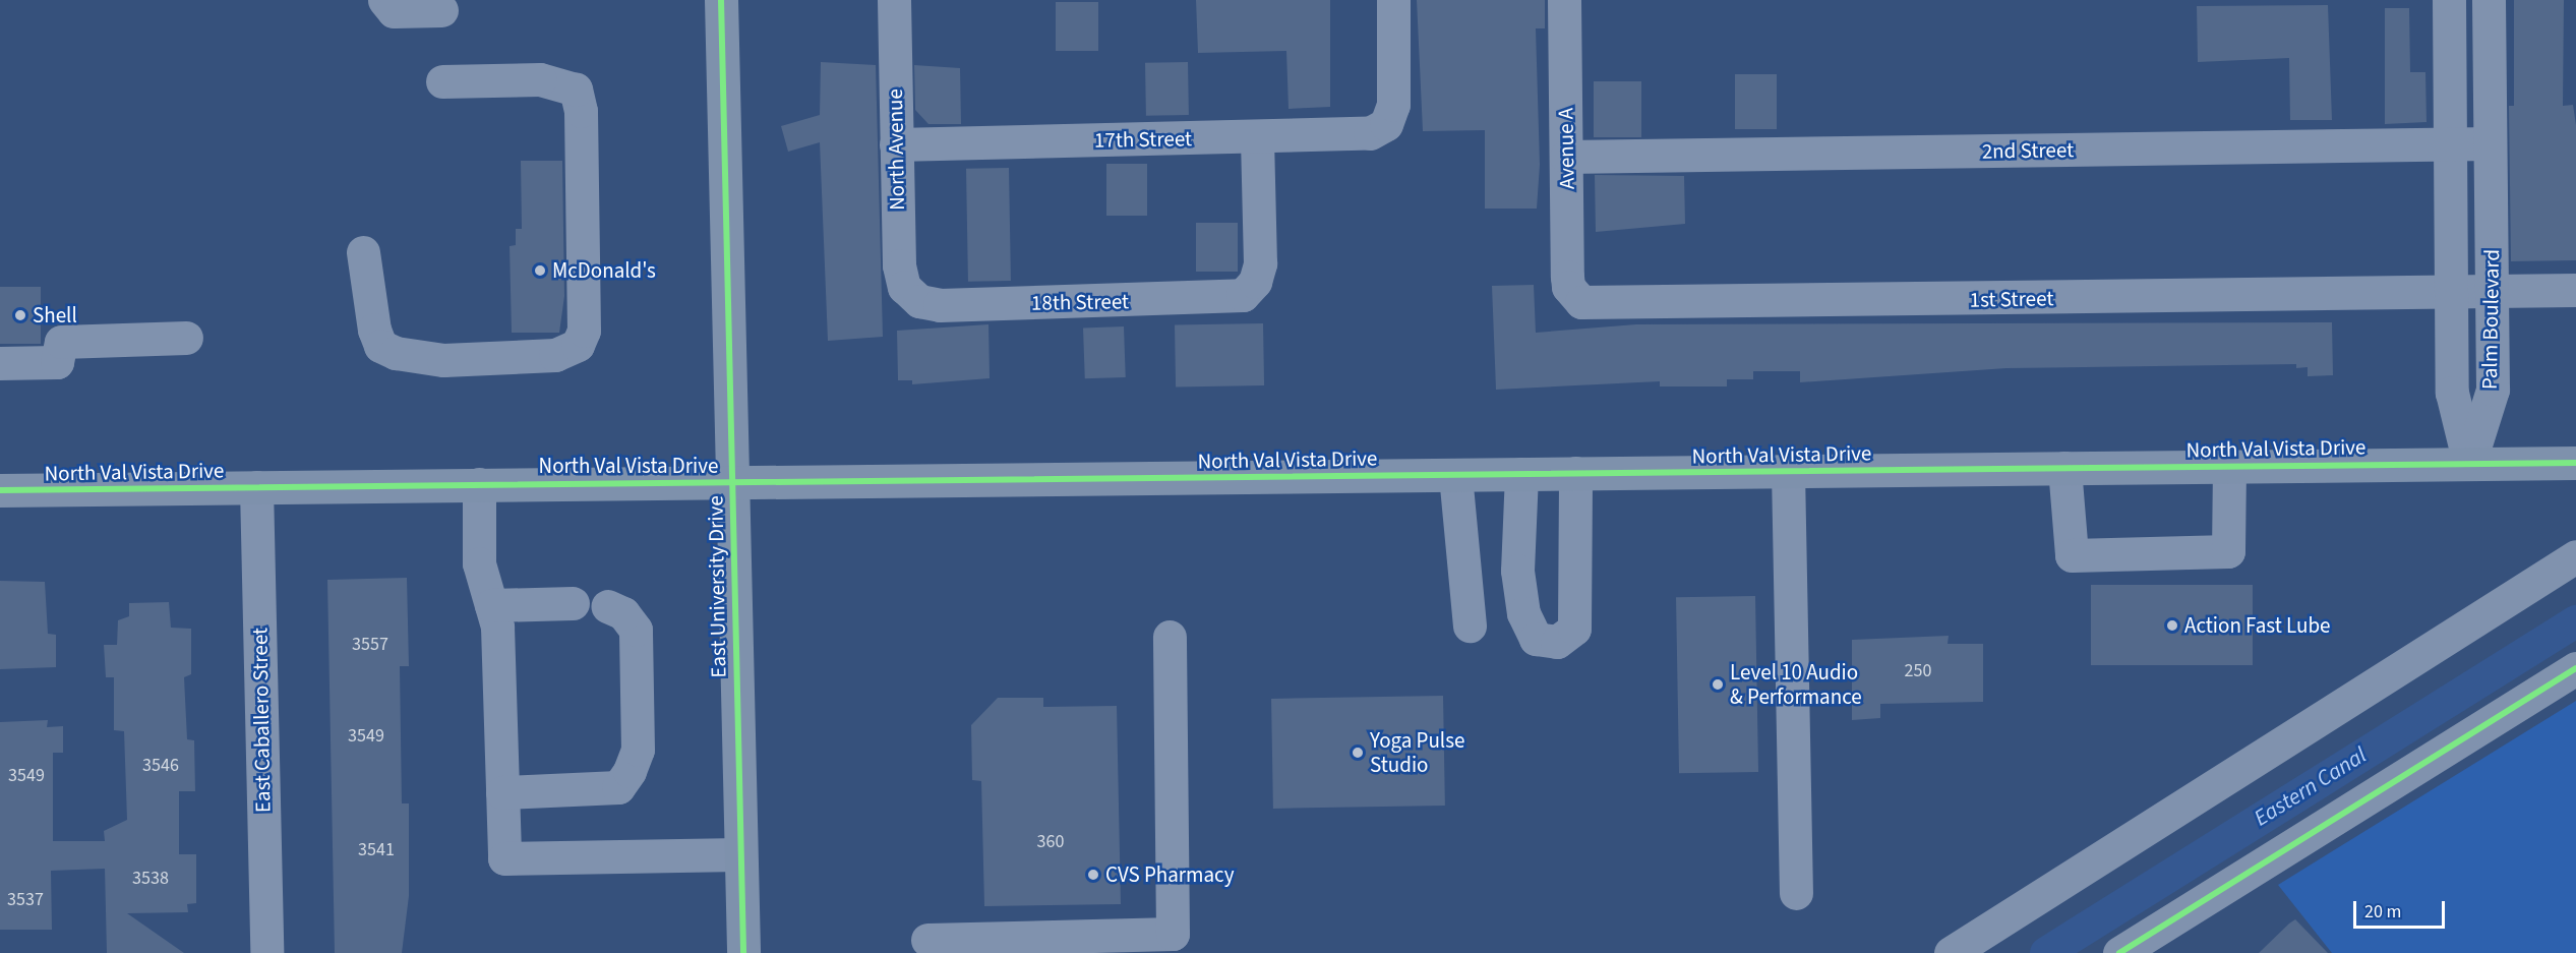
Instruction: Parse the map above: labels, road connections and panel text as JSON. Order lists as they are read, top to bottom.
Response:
{
  "streets": {
    "main road": ["North Val Vista Drive", "East University Drive"],
    "street": [
      "17th Street",
      "Avenue A",
      "North Avenue",
      "2nd Street",
      "1st Street",
      "18th Street",
      "Palm Boulevard",
      "East Caballero Street"
    ]
  },
  "crossings": [
    ["17th Street", "North Avenue"],
    ["17th Street", "18th Street"],
    ["Avenue A", "2nd Street"],
    ["Avenue A", "1st Street"],
    ["North Avenue", "18th Street"],
    ["2nd Street", "Palm Boulevard"],
    ["1st Street", "Palm Boulevard"],
    ["Palm Boulevard", "North Val Vista Drive"],
    ["North Val Vista Drive", "East University Drive"],
    ["North Val Vista Drive", "East Caballero Street"]
  ],
  "water": ["Eastern Canal"],
  "places": [
    "McDonald's",
    "Shell",
    "Action Fast Lube",
    "Level 10 Audio & Performance",
    "Yoga Pulse Studio",
    "CVS Pharmacy"
  ],
  "house_numbers": [
    "3557",
    "250",
    "3549",
    "3546",
    "3549",
    "360",
    "3541",
    "3538",
    "3537"
  ],
  "scale_bar": "20 m"
}
